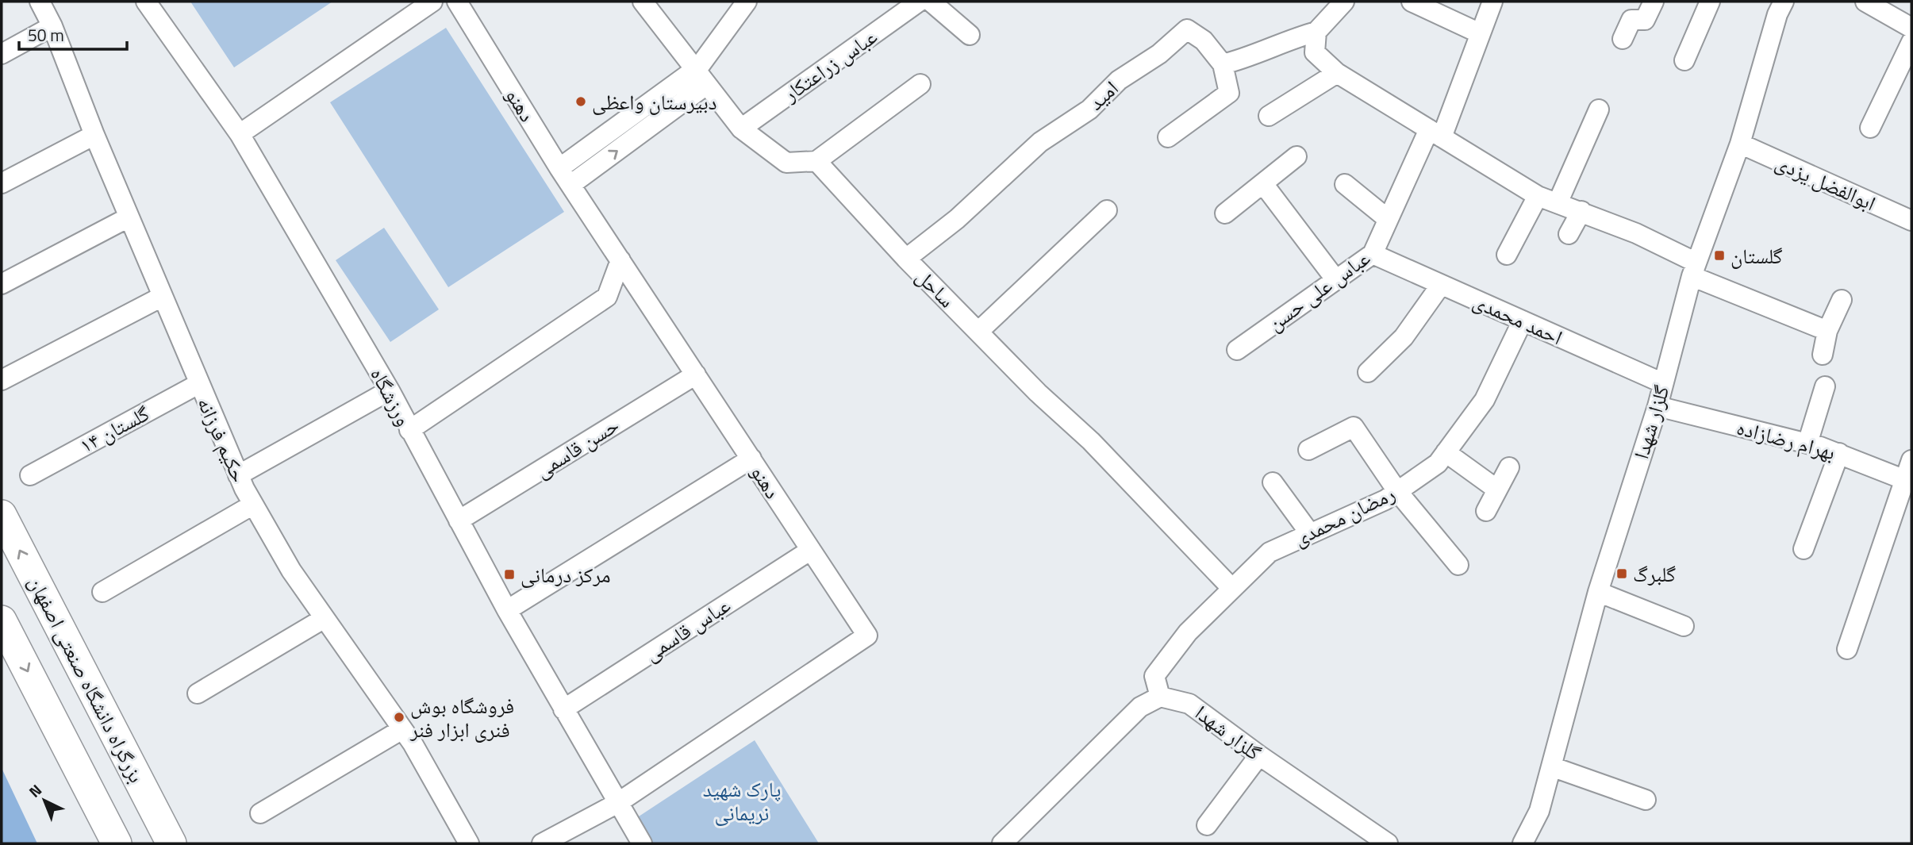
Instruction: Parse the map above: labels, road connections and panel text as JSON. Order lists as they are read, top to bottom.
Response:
{
  "streets": {
    "highway": ["بزرگراه دانشگاه صنعتی اصفهان"],
    "street": [
      "عباس زراعتکار",
      "امید",
      "دهنو",
      "ابوالفضل یزدی",
      "ساحل",
      "عباس علی حسن",
      "احمد محمدی",
      "ورزشگاه",
      "گلزار شهدا",
      "گلستان ۱۴",
      "حکیم فرزانه",
      "بهرام رضازاده",
      "حسن قاسمی",
      "رمضان محمدی",
      "عباس قاسمی"
    ]
  },
  "crossings": [
    ["امید", "ساحل"],
    ["دهنو", "ورزشگاه"],
    ["دهنو", "حسن قاسمی"],
    ["دهنو", "عباس قاسمی"],
    ["ابوالفضل یزدی", "گلزار شهدا"],
    ["ساحل", "رمضان محمدی"],
    ["عباس علی حسن", "احمد محمدی"],
    ["احمد محمدی", "گلزار شهدا"],
    ["احمد محمدی", "رمضان محمدی"],
    ["ورزشگاه", "حسن قاسمی"],
    ["ورزشگاه", "عباس قاسمی"],
    ["گلزار شهدا", "بهرام رضازاده"],
    ["گلزار شهدا", "رمضان محمدی"],
    ["گلستان ۱۴", "حکیم فرزانه"]
  ],
  "parks": ["پارک شهید نریمانی"],
  "places": {
    "other": ["دبیرستان واعظی", "فروشگاه بوش فنری ابزار فنر"],
    "transit": ["گلستان", "گلبرگ", "مرکز درمانی"]
  },
  "scale_bar": "50 m",
  "north": "top left"
}
